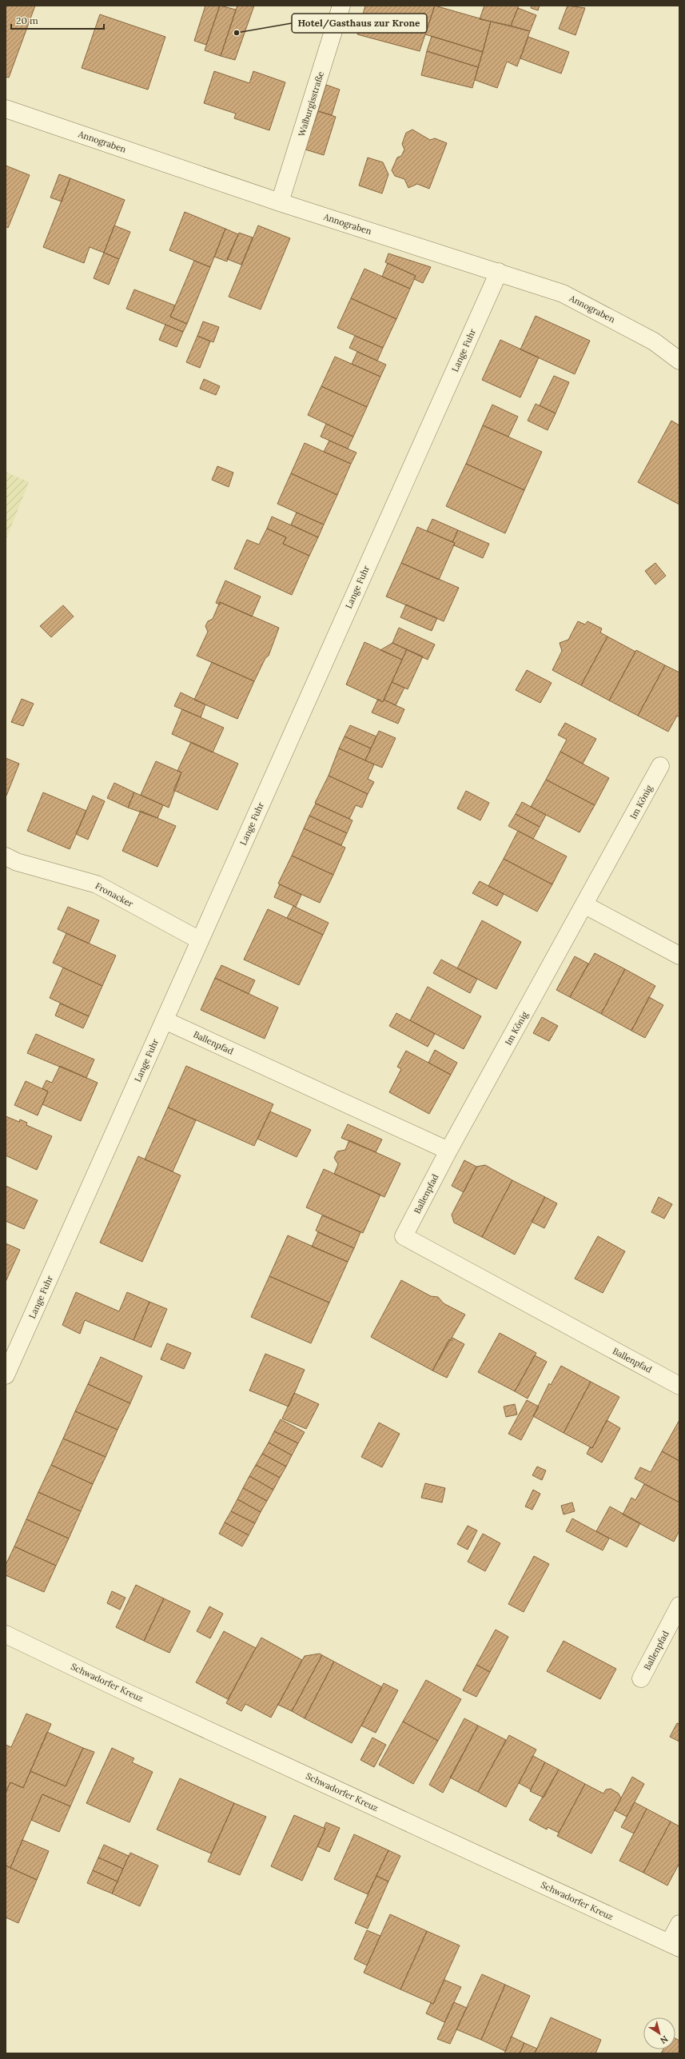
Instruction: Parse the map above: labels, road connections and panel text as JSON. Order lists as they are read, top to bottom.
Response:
{
  "streets": {
    "street": [
      "Walburgisstraße",
      "Annograben",
      "Lange Fuhr",
      "Im König",
      "Fronacker",
      "Ballenpfad",
      "Schwadorfer Kreuz"
    ]
  },
  "crossings": [
    ["Walburgisstraße", "Annograben"],
    ["Annograben", "Lange Fuhr"],
    ["Lange Fuhr", "Fronacker"],
    ["Lange Fuhr", "Ballenpfad"],
    ["Im König", "Ballenpfad"]
  ],
  "places": ["Hotel/Gasthaus zur Krone"],
  "scale_bar": "20 m",
  "north": "bottom right"
}
